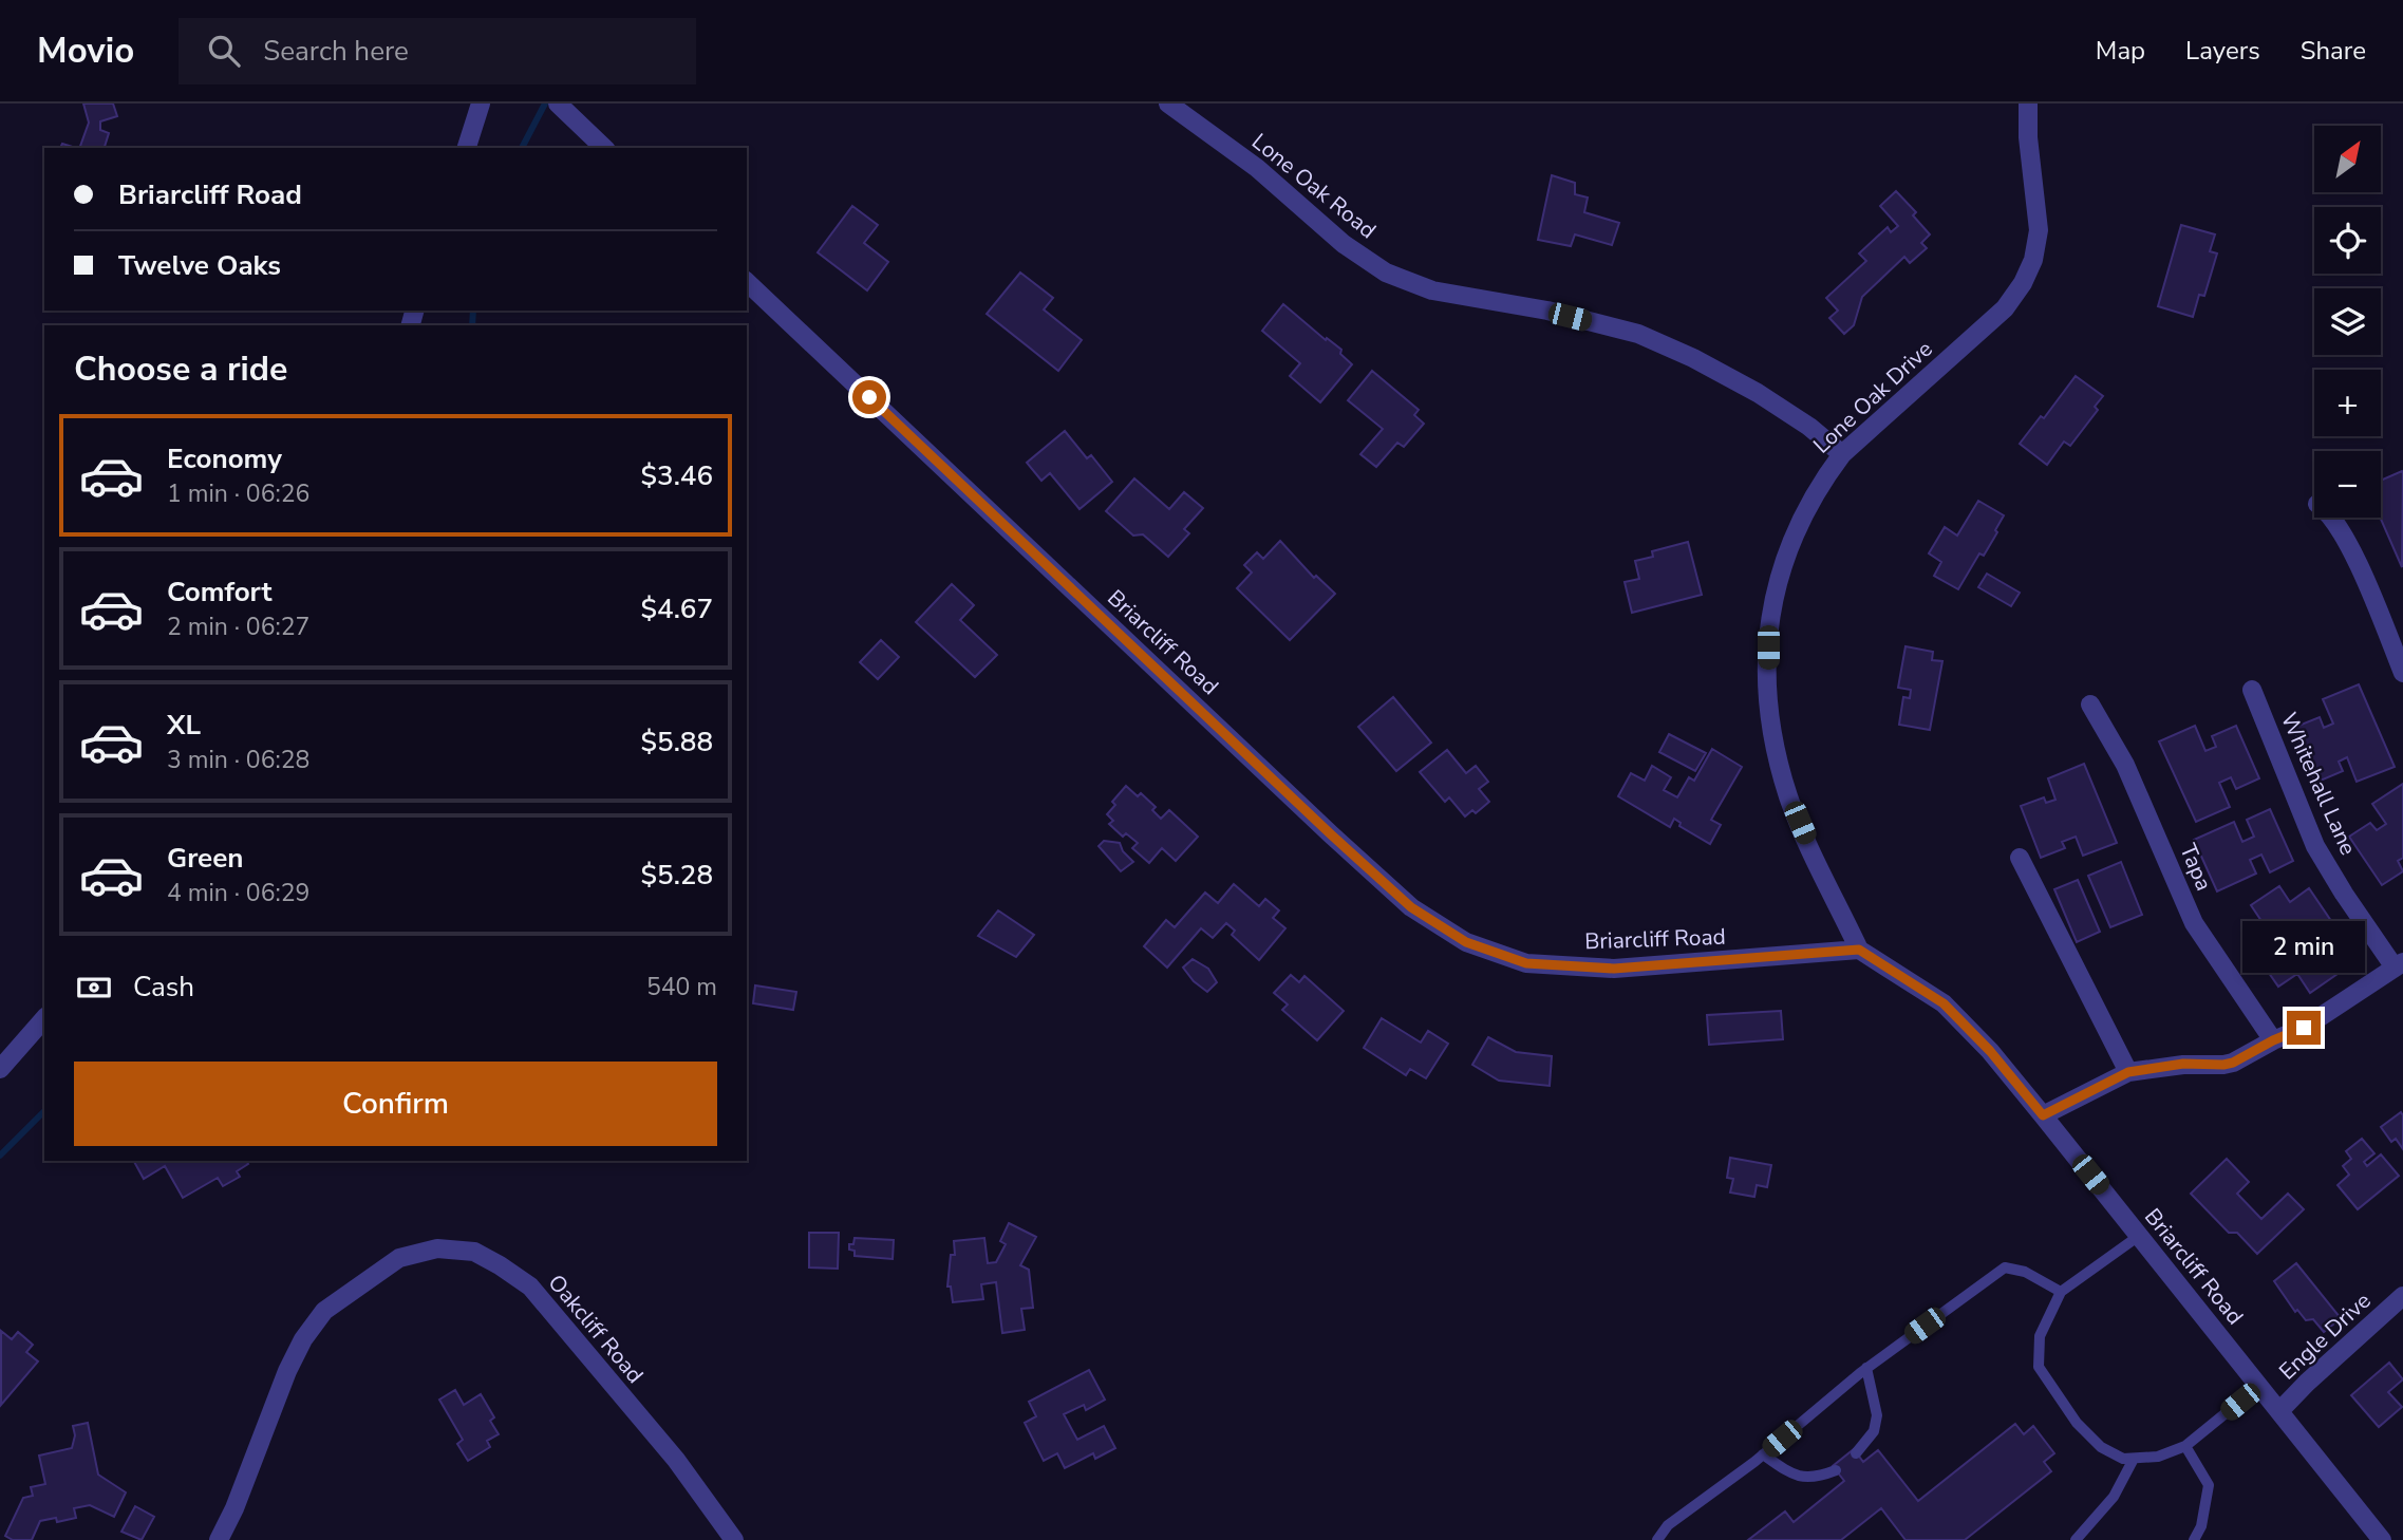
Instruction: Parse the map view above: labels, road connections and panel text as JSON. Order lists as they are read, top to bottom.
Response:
{
  "streets": {
    "street": [
      "Lone Oak Road",
      "Lone Oak Drive",
      "Briarcliff Road",
      "Whitehall Lane",
      "Tapa",
      "Oakcliff Road",
      "Engle Drive"
    ]
  },
  "crossings": [
    ["Lone Oak Road", "Lone Oak Drive"],
    ["Lone Oak Drive", "Briarcliff Road"],
    ["Briarcliff Road", "Engle Drive"]
  ],
  "north": "top right",
  "page": {
    "header": "Movio",
    "search": "Search here",
    "nav": ["Map", "Layers", "Share"],
    "map_buttons": ["+", "−"],
    "banner": ["Briarcliff Road", "Twelve Oaks"],
    "heading": "Choose a ride",
    "list": [
      {
        "name": "Economy",
        "note": "1 min · 06:26",
        "value": "$3.46"
      },
      {
        "name": "Comfort",
        "note": "2 min · 06:27",
        "value": "$4.67"
      },
      {
        "name": "XL",
        "note": "3 min · 06:28",
        "value": "$5.88"
      },
      {
        "name": "Green",
        "note": "4 min · 06:29",
        "value": "$5.28"
      }
    ],
    "bubble": "2 min",
    "pay": ["Cash", "540 m"],
    "buttons": "Confirm"
  }
}
